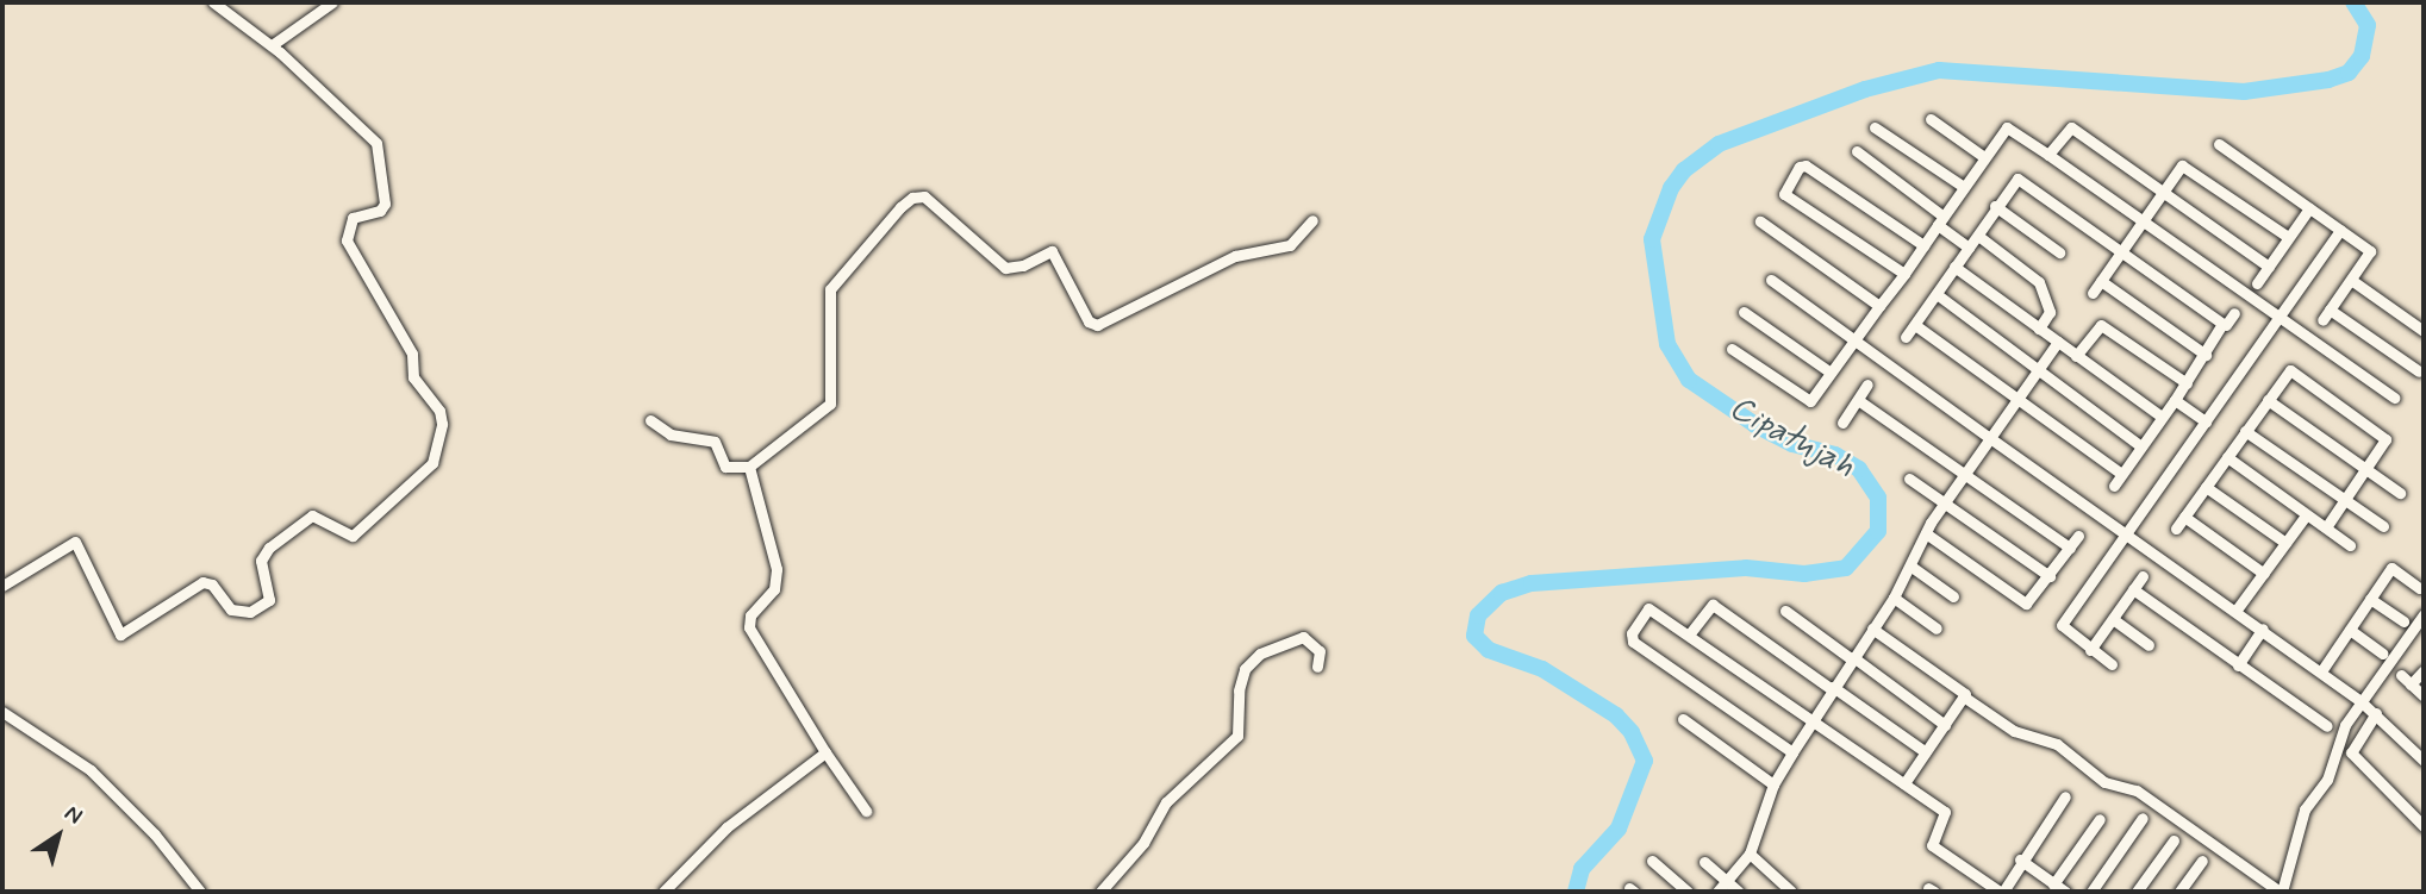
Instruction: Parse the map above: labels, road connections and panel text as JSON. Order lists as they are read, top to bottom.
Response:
{
  "water": ["Cipatujah"],
  "north": "top right"
}
